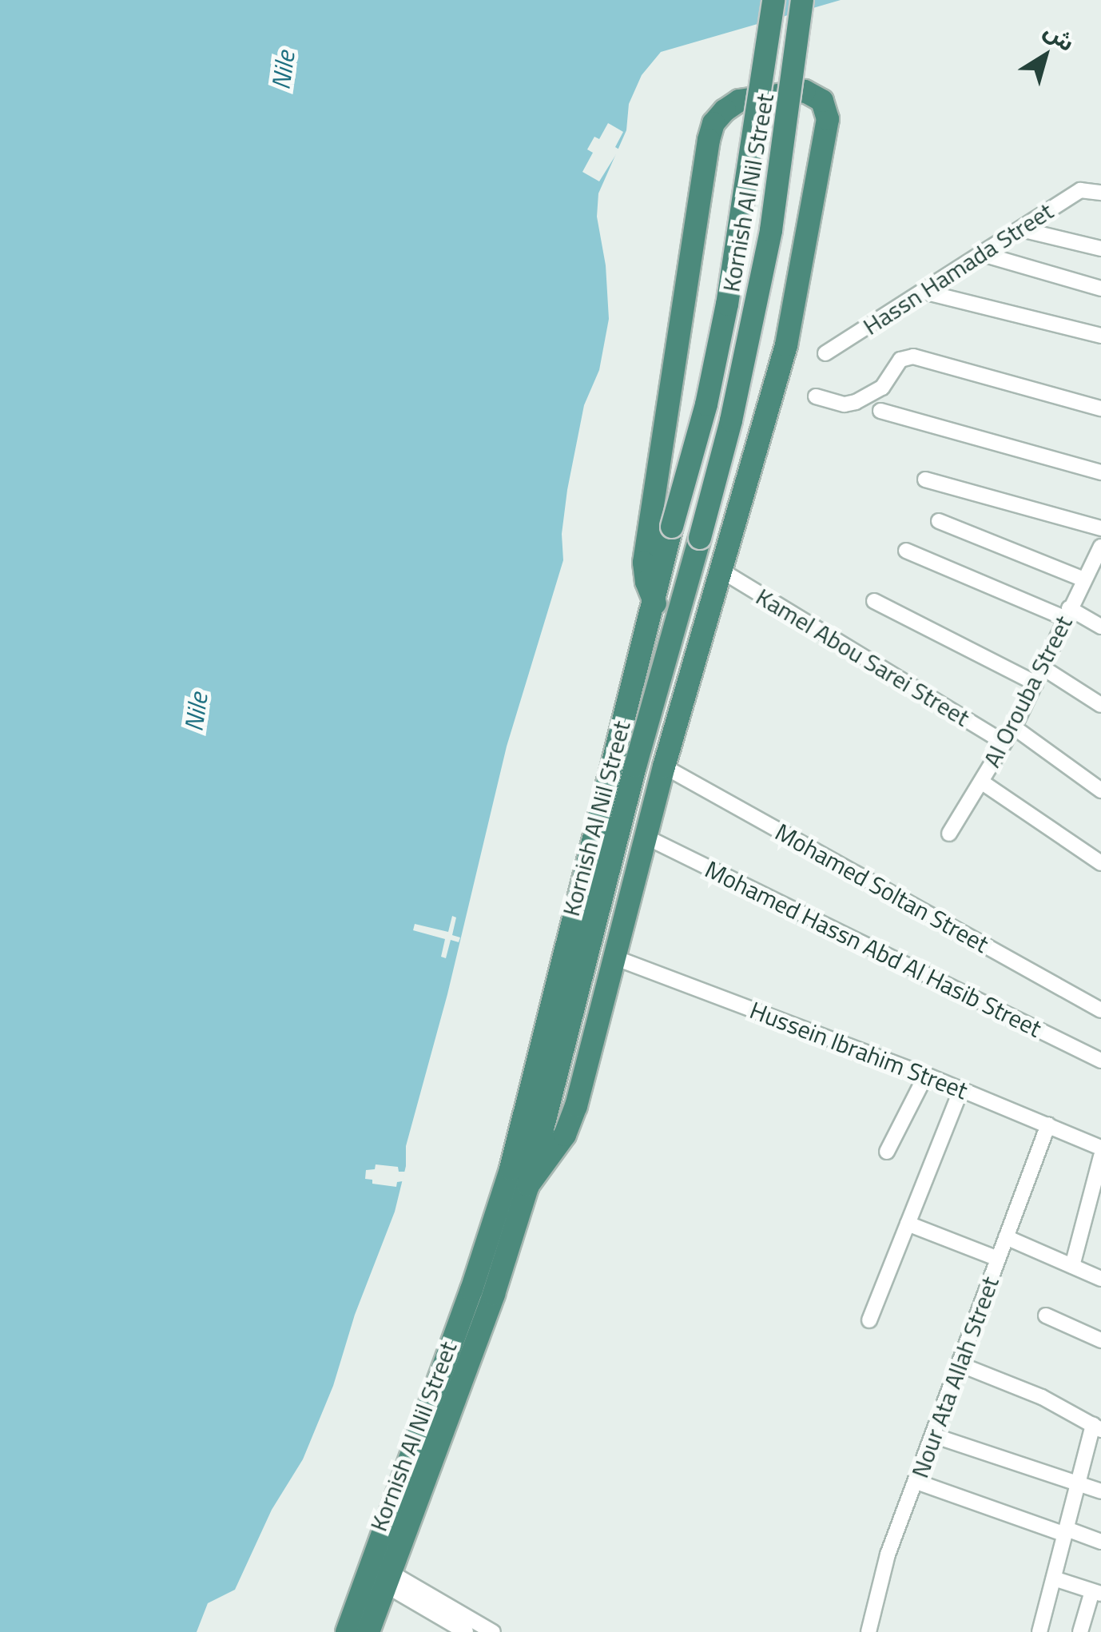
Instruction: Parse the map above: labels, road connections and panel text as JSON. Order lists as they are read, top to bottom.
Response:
{
  "streets": {
    "highway": ["Kornish Al Nil Street"],
    "street": [
      "Hassn Hamada Street",
      "Kamel Abou Sarei Street",
      "Al Orouba Street",
      "Mohamed Soltan Street",
      "Mohamed Hassn Abd Al Hasib Street",
      "Hussein Ibrahim Street",
      "Nour Ata Allah Street"
    ]
  },
  "crossings": [
    ["Kamel Abou Sarei Street", "Al Orouba Street"],
    ["Hussein Ibrahim Street", "Nour Ata Allah Street"]
  ],
  "water": ["Nile"],
  "north": "top right"
}
